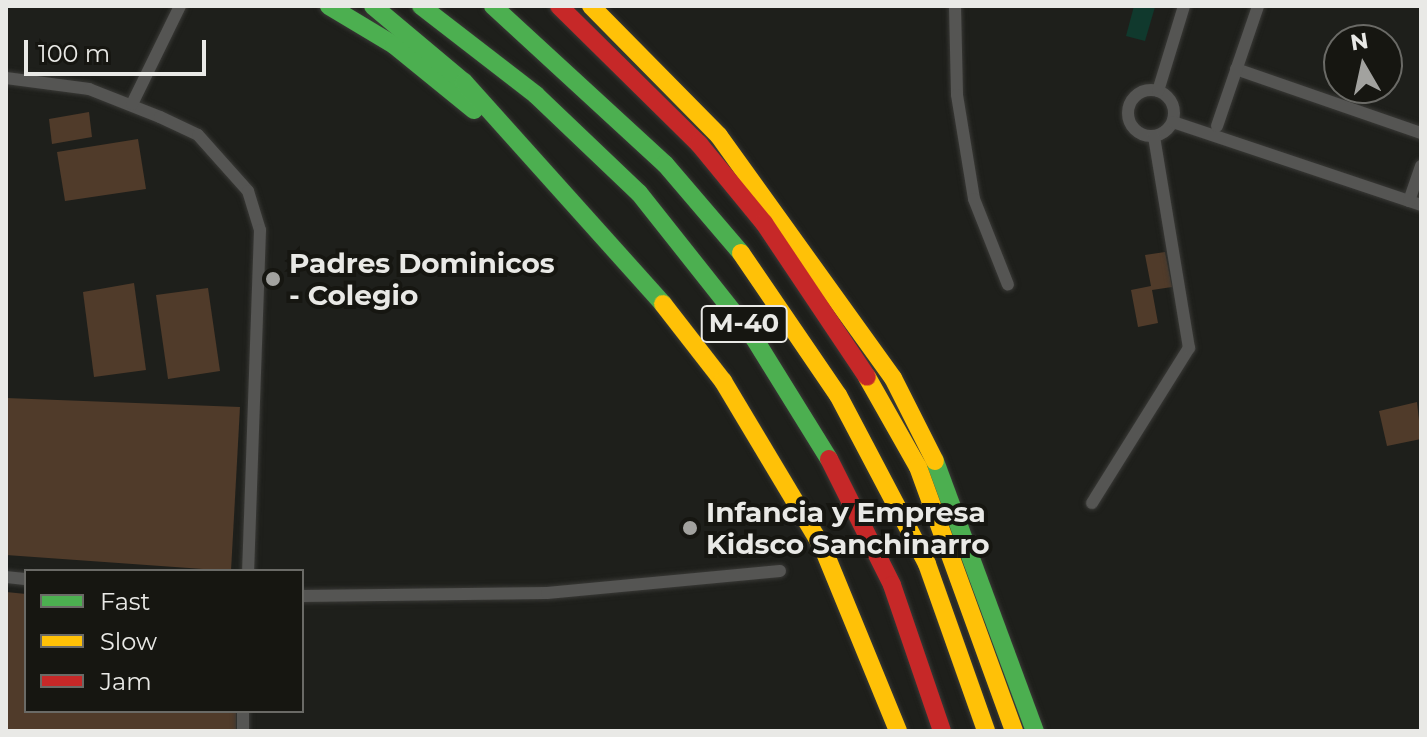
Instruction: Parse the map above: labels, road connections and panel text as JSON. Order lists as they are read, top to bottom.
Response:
{
  "streets": {
    "highway": ["M-40"]
  },
  "places": ["Padres Dominicos - Colegio", "Infancia y Empresa Kidsco Sanchinarro"],
  "legend": ["Fast", "Slow", "Jam"],
  "scale_bar": "100 m",
  "north": "top"
}
